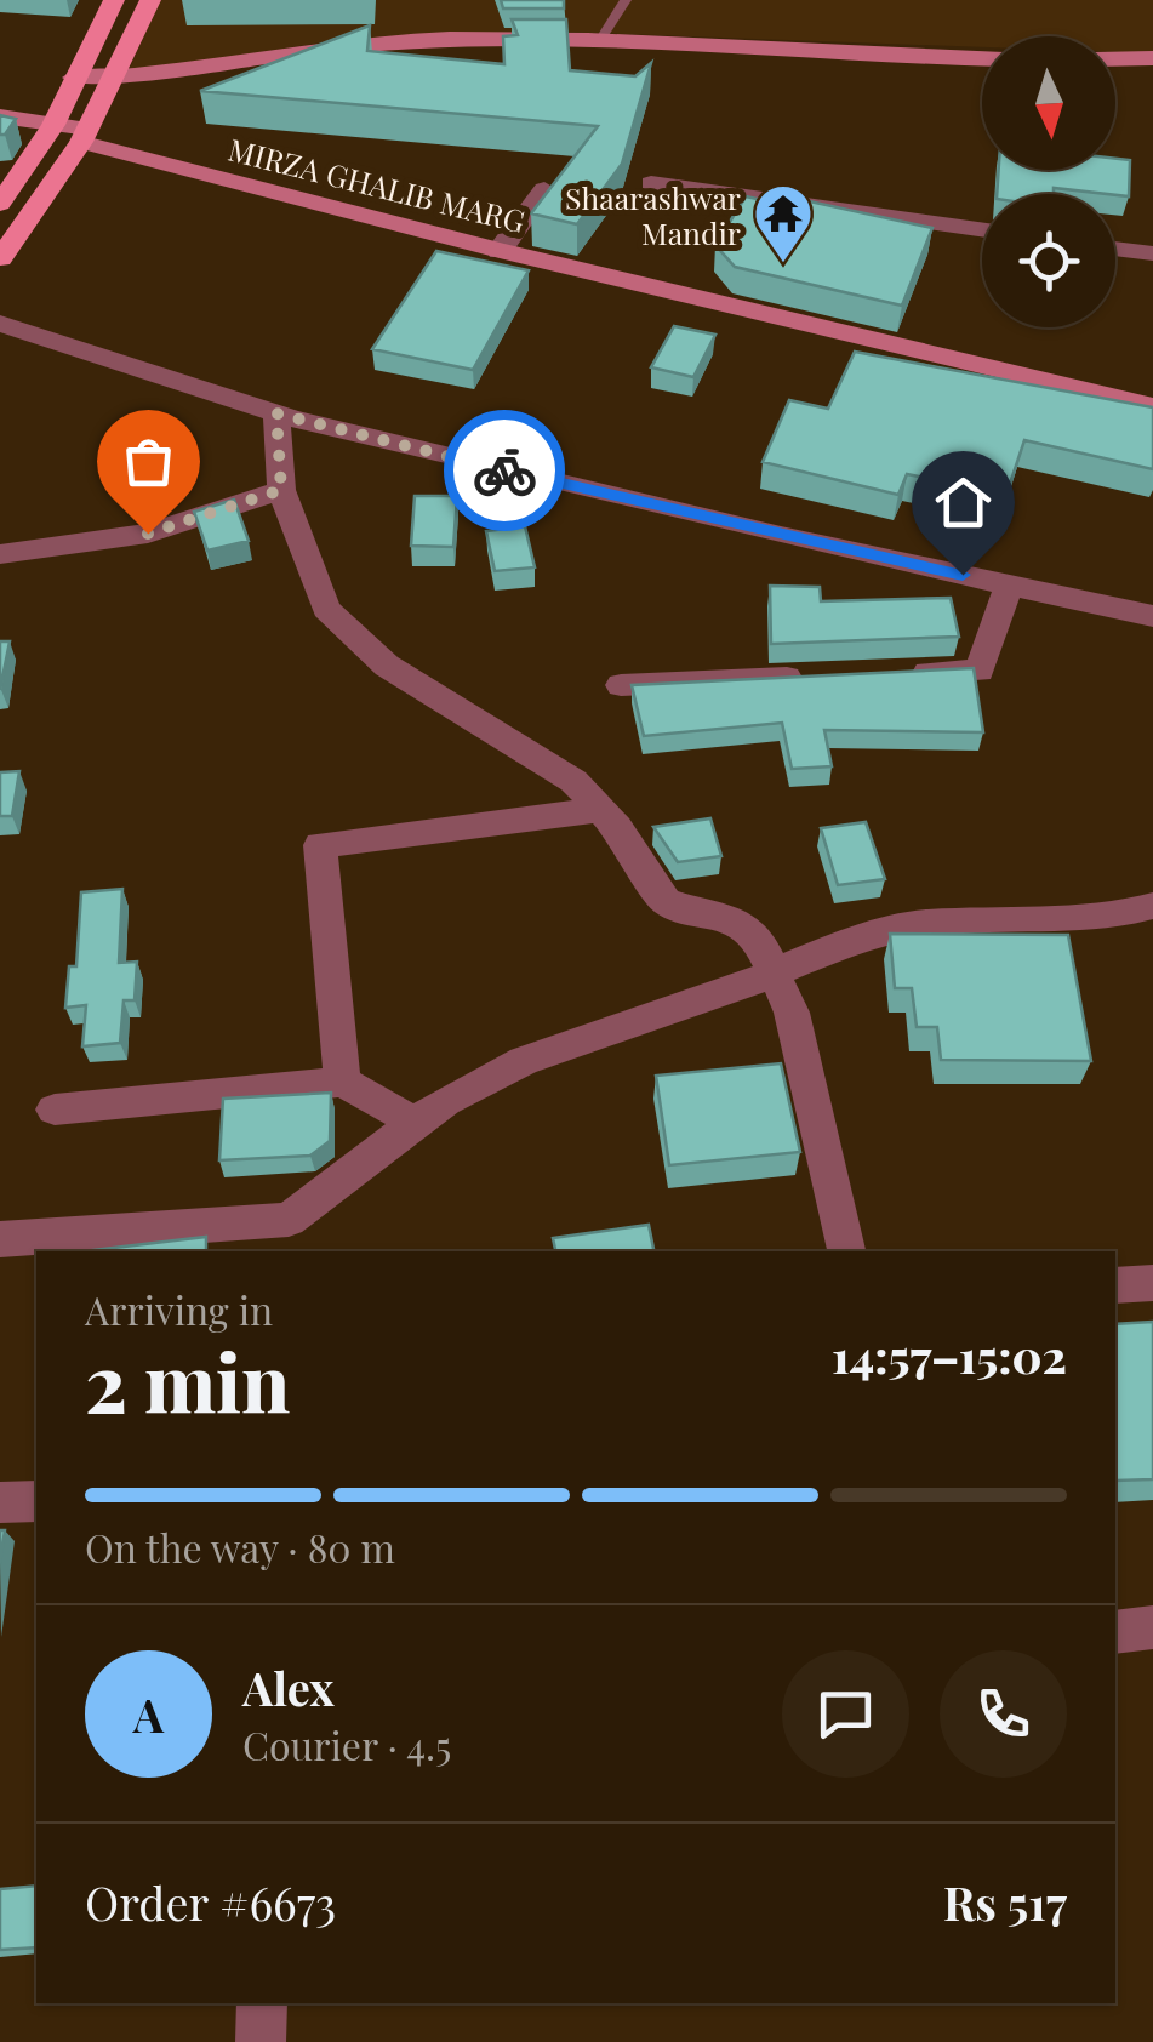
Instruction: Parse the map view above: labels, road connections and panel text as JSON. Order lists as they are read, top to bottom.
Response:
{
  "streets": {
    "street": ["MIRZA GHALIB MARG"]
  },
  "places": {
    "temple": ["Shaarashwar Mandir"]
  },
  "north": "bottom",
  "page": {
    "heading": ["2 min", "Arriving in", "14:57–15:02"],
    "panel": [
      "Alex",
      "Courier · 4.5",
      "Order #6673",
      "Rs 517"
    ],
    "bar": "On the way · 80 m",
    "round": "A"
  }
}
